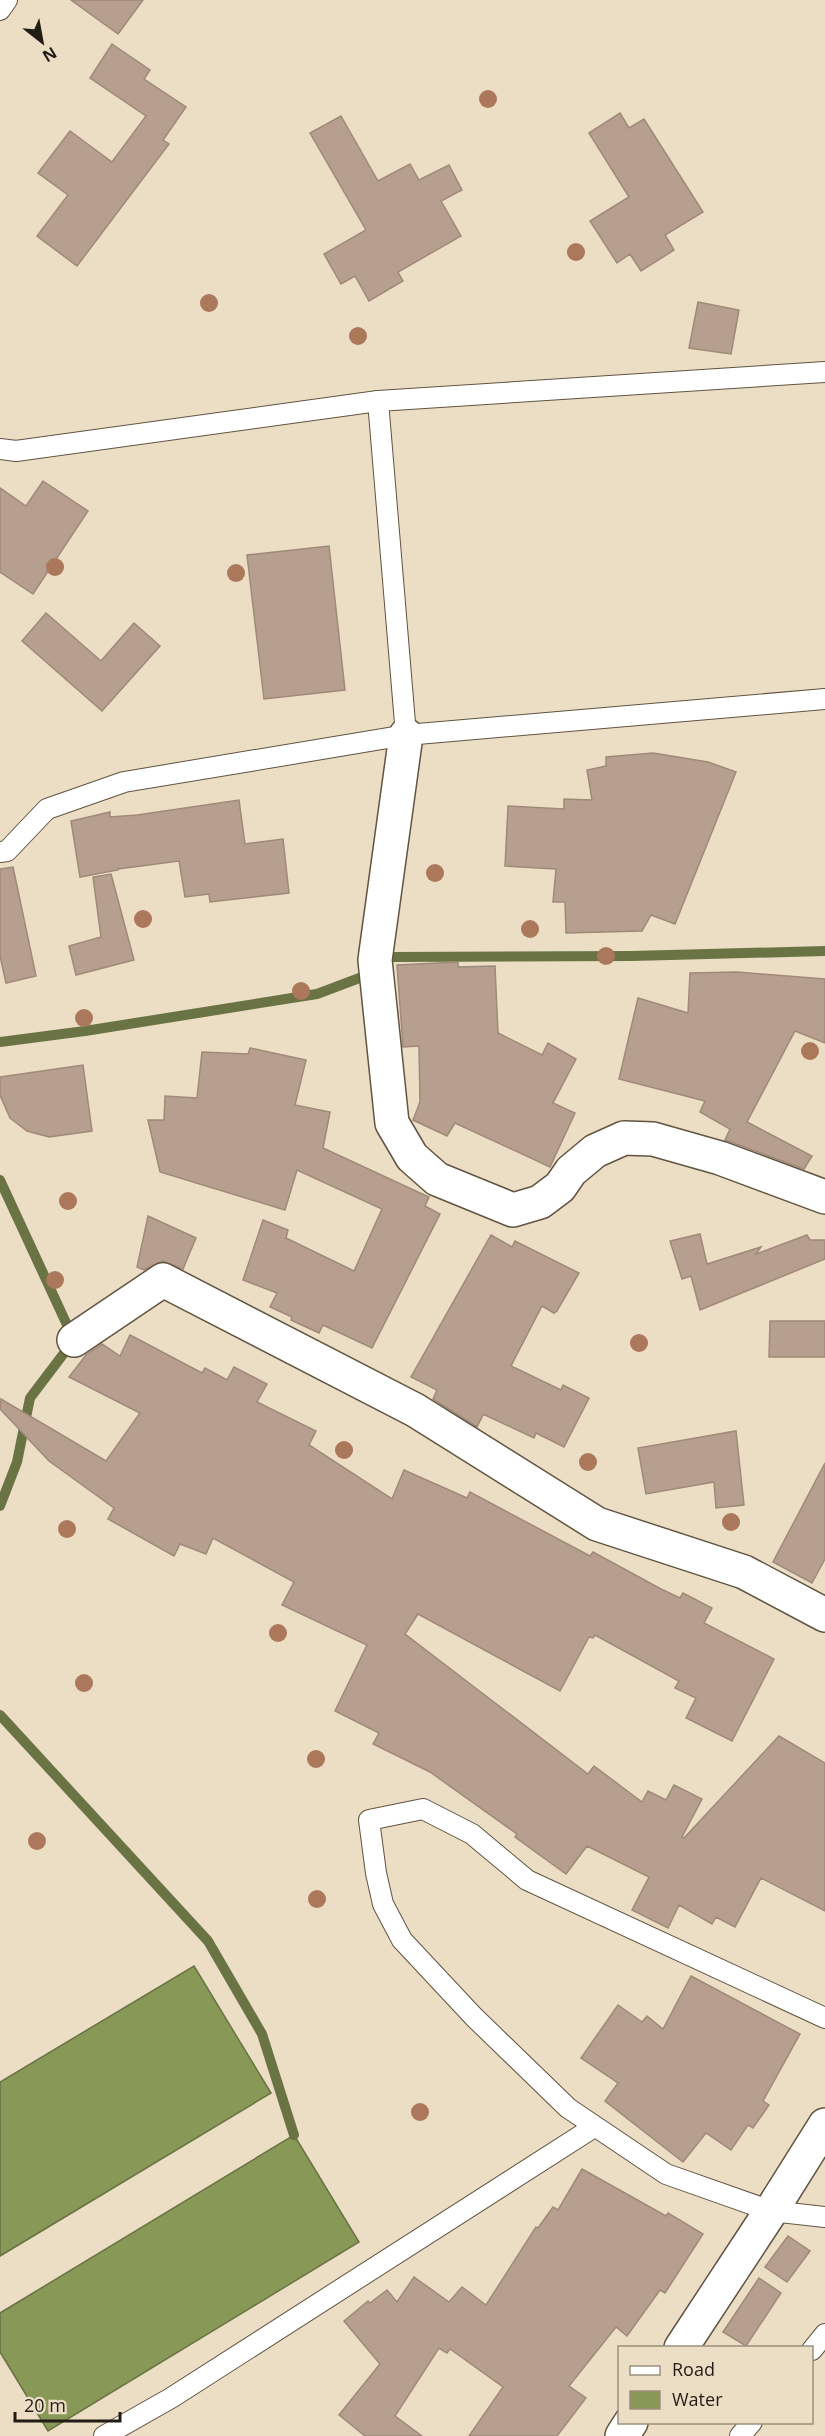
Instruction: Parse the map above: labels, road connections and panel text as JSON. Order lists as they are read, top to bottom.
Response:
{
  "legend": ["Road", "Water"],
  "scale_bar": "20 m",
  "north": "bottom right"
}
